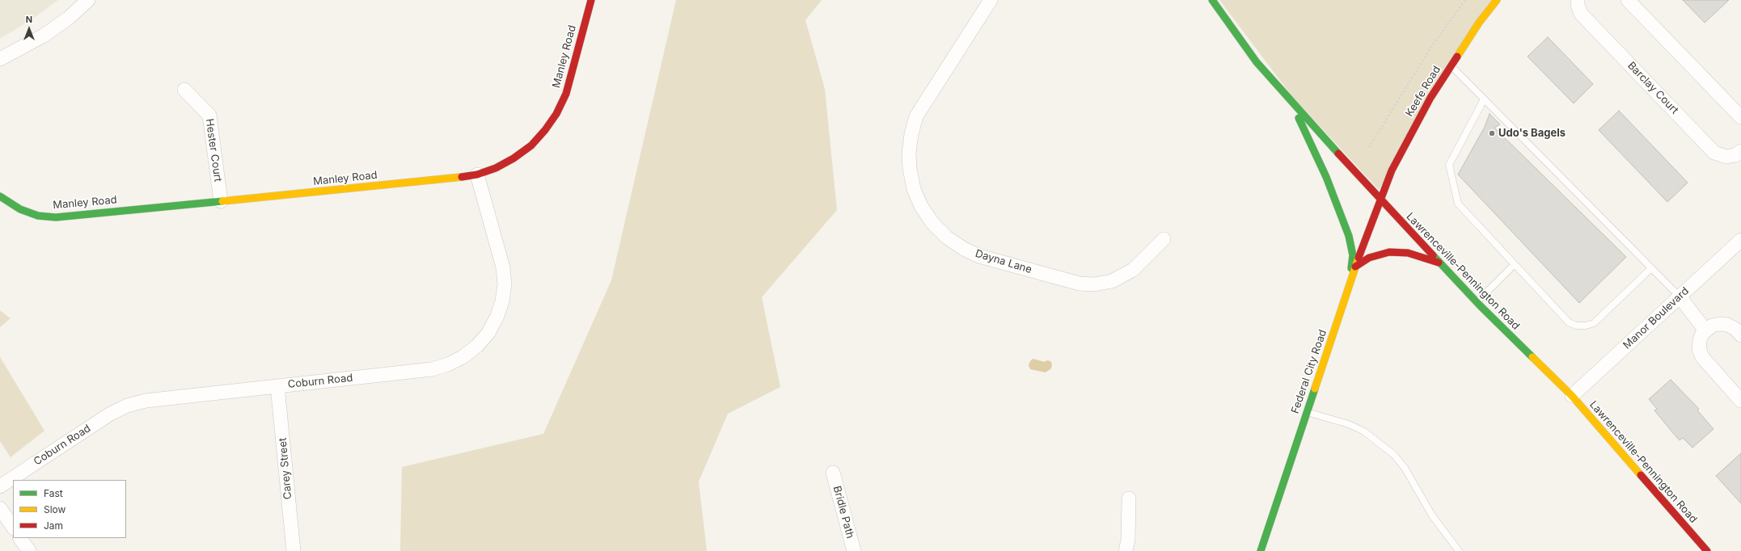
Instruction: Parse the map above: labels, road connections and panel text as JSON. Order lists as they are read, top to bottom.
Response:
{
  "streets": {
    "street": [
      "Manley Road",
      "Barclay Court",
      "Keefe Road",
      "Hester Court",
      "Dayna Lane",
      "Lawrenceville-Pennington Road",
      "Manor Boulevard",
      "Federal City Road",
      "Coburn Road",
      "Carey Street",
      "Bridle Path"
    ]
  },
  "crossings": [
    ["Manley Road", "Hester Court"],
    ["Manley Road", "Coburn Road"],
    ["Keefe Road", "Lawrenceville-Pennington Road"],
    ["Keefe Road", "Federal City Road"],
    ["Lawrenceville-Pennington Road", "Manor Boulevard"],
    ["Lawrenceville-Pennington Road", "Federal City Road"],
    ["Coburn Road", "Carey Street"]
  ],
  "places": ["Udo's Bagels"],
  "legend": ["Fast", "Slow", "Jam"],
  "north": "top"
}
